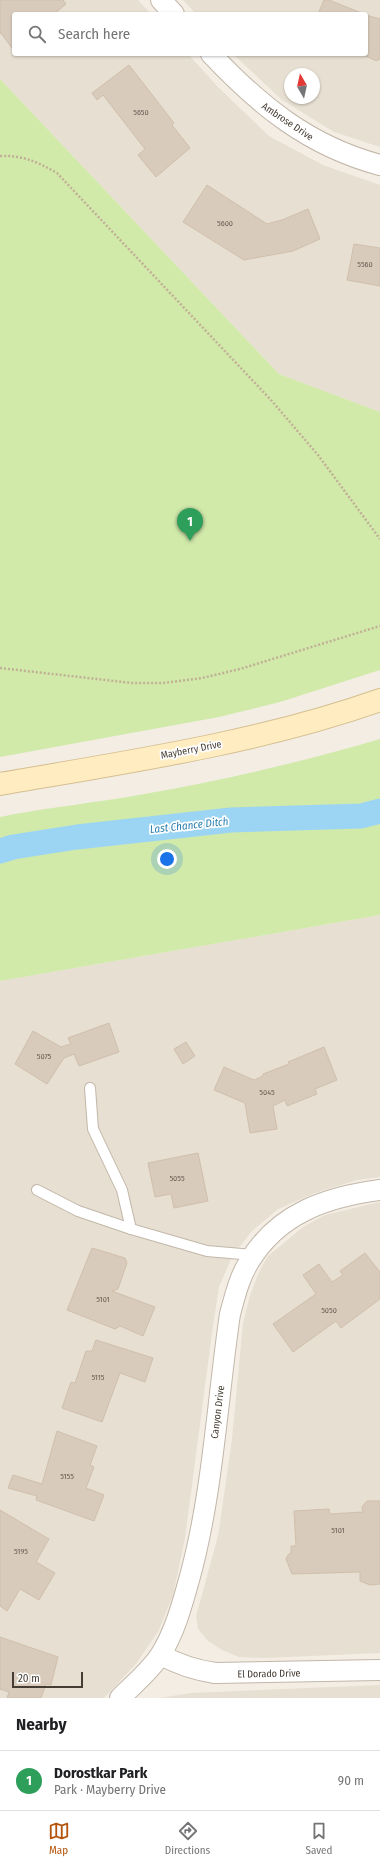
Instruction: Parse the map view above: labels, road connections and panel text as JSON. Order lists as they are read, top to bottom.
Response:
{
  "streets": {
    "main road": ["Mayberry Drive"],
    "street": ["Ambrose Drive", "Canyon Drive", "El Dorado Drive"]
  },
  "crossings": [
    ["Canyon Drive", "El Dorado Drive"]
  ],
  "water": ["Last Chance Ditch"],
  "house_numbers": [
    "5650",
    "5600",
    "5560",
    "5075",
    "5045",
    "5055",
    "5101",
    "5050",
    "5115",
    "5155",
    "5101",
    "5195"
  ],
  "scale_bar": "20 m",
  "north": "top",
  "page": {
    "search": "Search here",
    "pins": "1",
    "scale": "20 m",
    "heading": "Nearby",
    "list": [
      {
        "mark": "1",
        "name": "Dorostkar Park",
        "note": "Park · Mayberry Drive",
        "value": "90 m"
      }
    ],
    "nav": ["Map", "Directions", "Saved"]
  }
}
